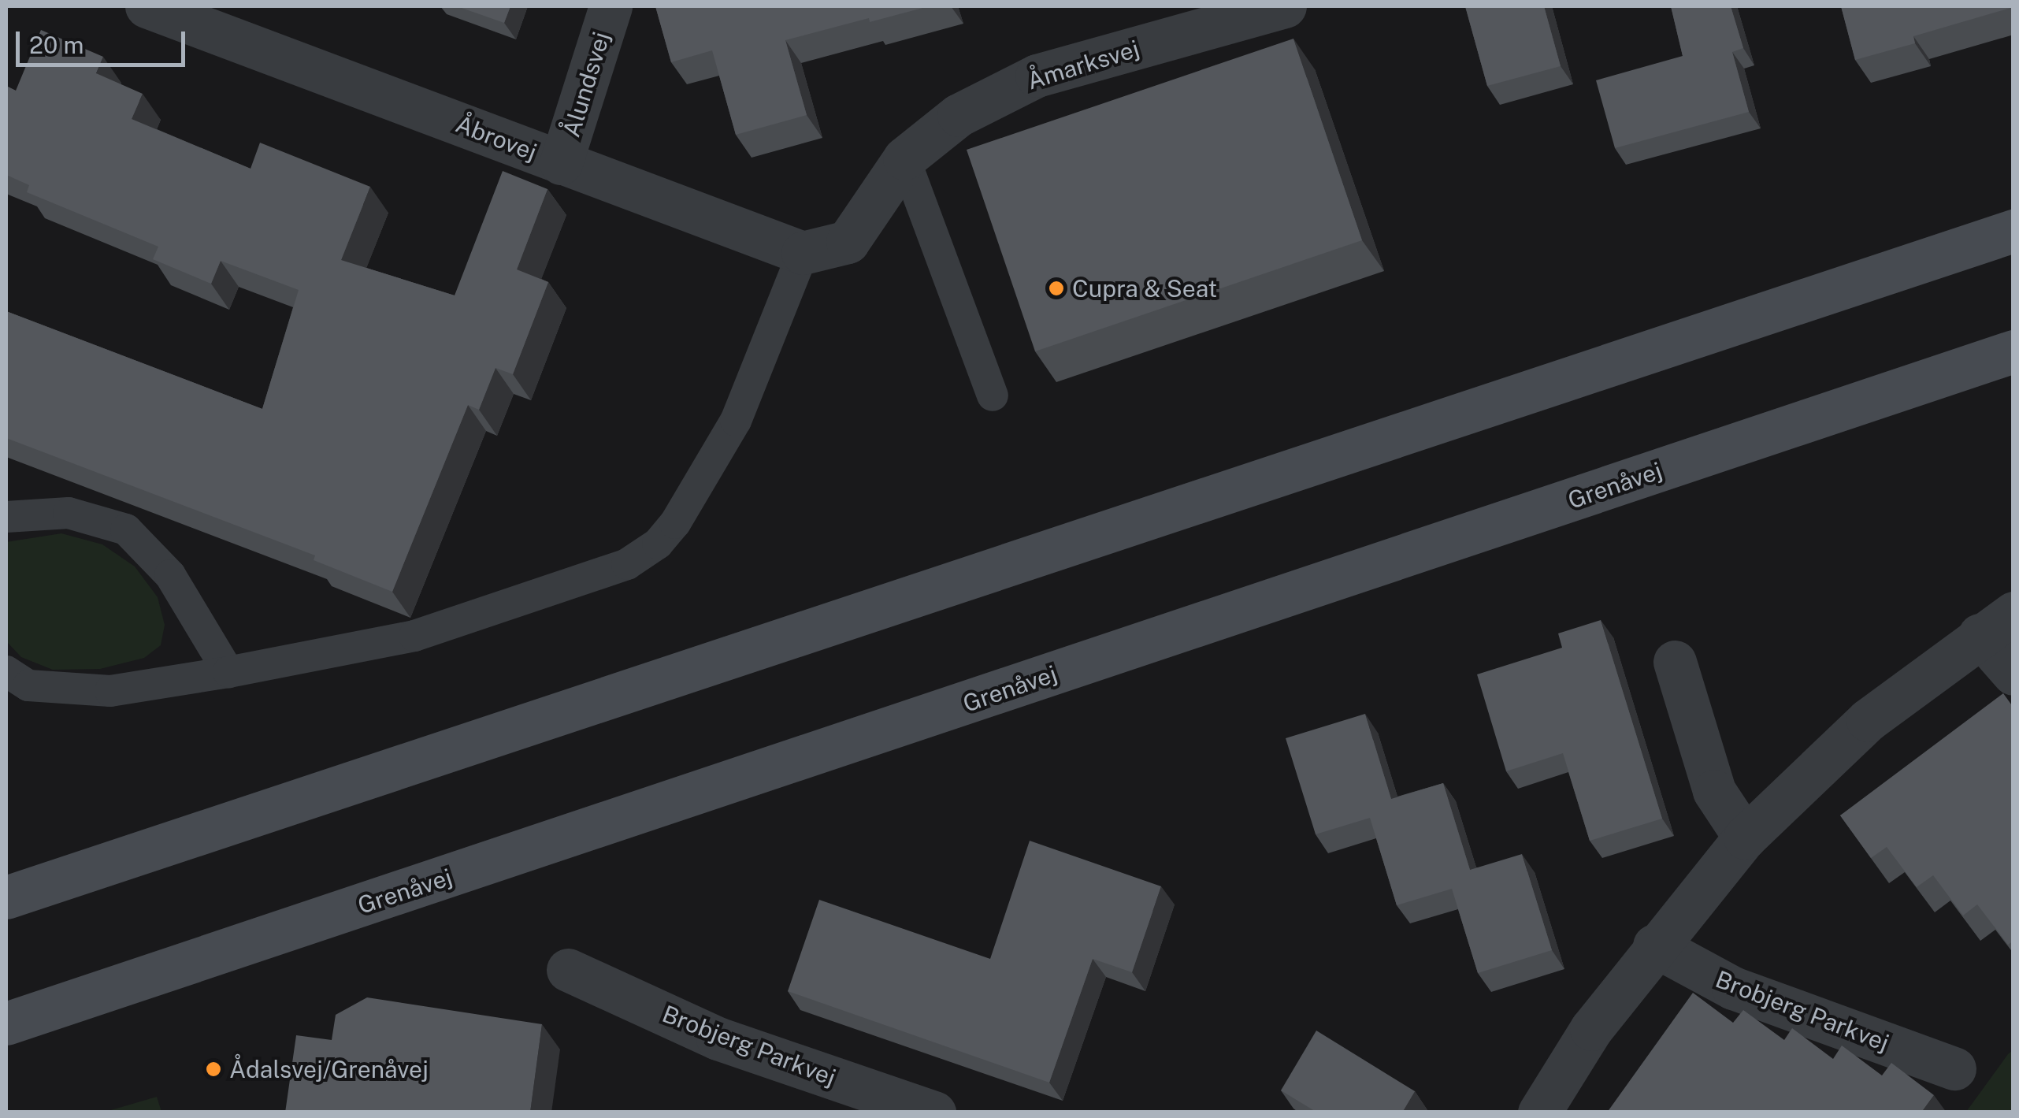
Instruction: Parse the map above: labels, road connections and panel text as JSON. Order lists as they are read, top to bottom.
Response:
{
  "streets": {
    "main road": ["Grenåvej"],
    "street": [
      "Åmarksvej",
      "Ålundsvej",
      "Åbrovej",
      "Brobjerg Parkvej"
    ]
  },
  "crossings": [
    ["Åmarksvej", "Åbrovej"],
    ["Ålundsvej", "Åbrovej"]
  ],
  "places": ["Cupra & Seat", "Ådalsvej/Grenåvej"],
  "scale_bar": "20 m"
}
